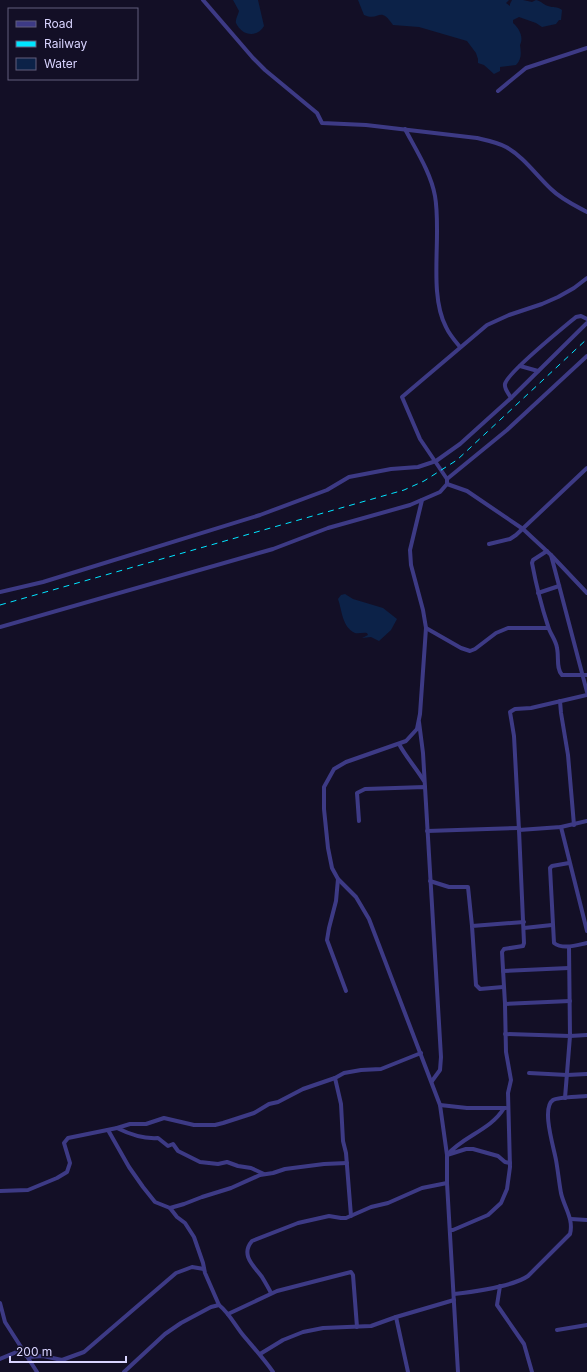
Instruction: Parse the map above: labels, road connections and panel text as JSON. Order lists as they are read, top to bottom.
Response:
{
  "legend": ["Road", "Railway", "Water"],
  "scale_bar": "200 m"
}
